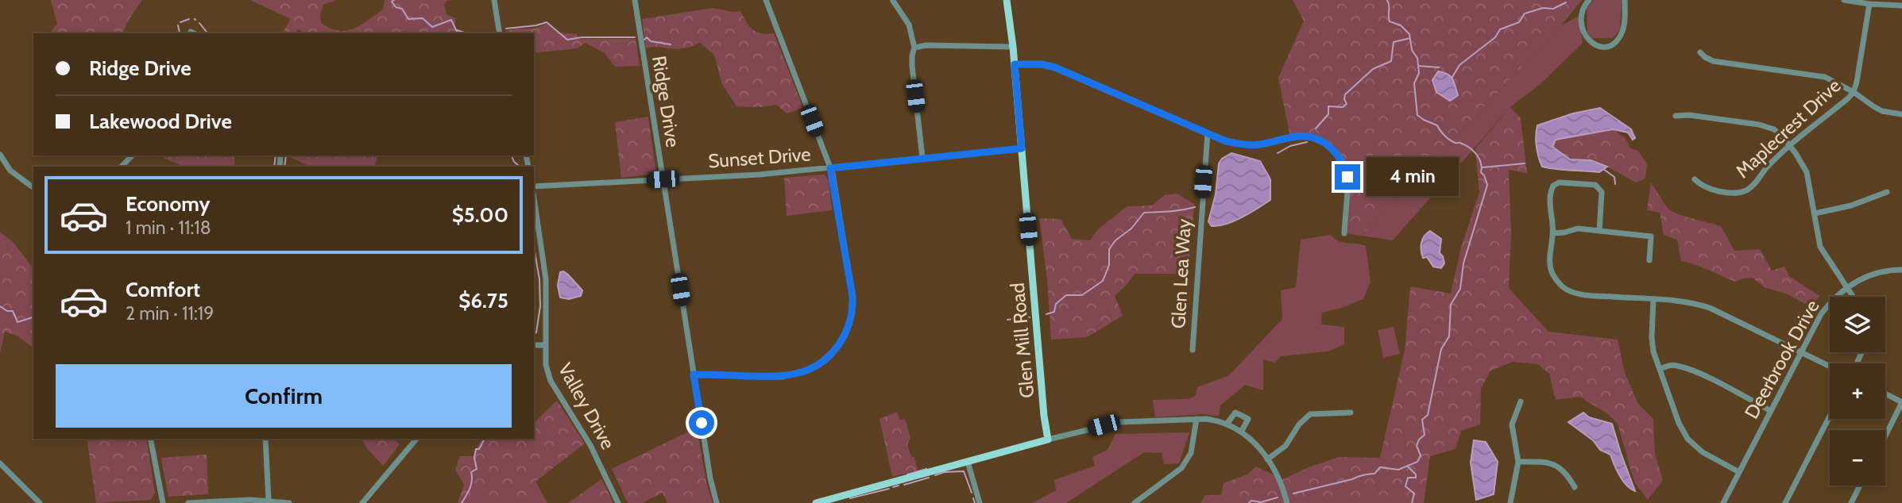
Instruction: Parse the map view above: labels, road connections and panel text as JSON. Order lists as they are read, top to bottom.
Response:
{
  "streets": {
    "main road": ["Glen Mill Road"],
    "street": [
      "Ridge Drive",
      "Maplecrest Drive",
      "Sunset Drive",
      "Glen Lea Way",
      "Deerbrook Drive",
      "Valley Drive"
    ]
  },
  "crossings": [
    ["Ridge Drive", "Sunset Drive"],
    ["Sunset Drive", "Glen Mill Road"]
  ],
  "page": {
    "banner": ["Ridge Drive", "Lakewood Drive"],
    "bubble": "4 min",
    "list": [
      {
        "name": "Economy",
        "note": "1 min · 11:18",
        "value": "$5.00"
      },
      {
        "name": "Comfort",
        "note": "2 min · 11:19",
        "value": "$6.75"
      }
    ],
    "map_buttons": ["+", "−"],
    "buttons": "Confirm"
  }
}
